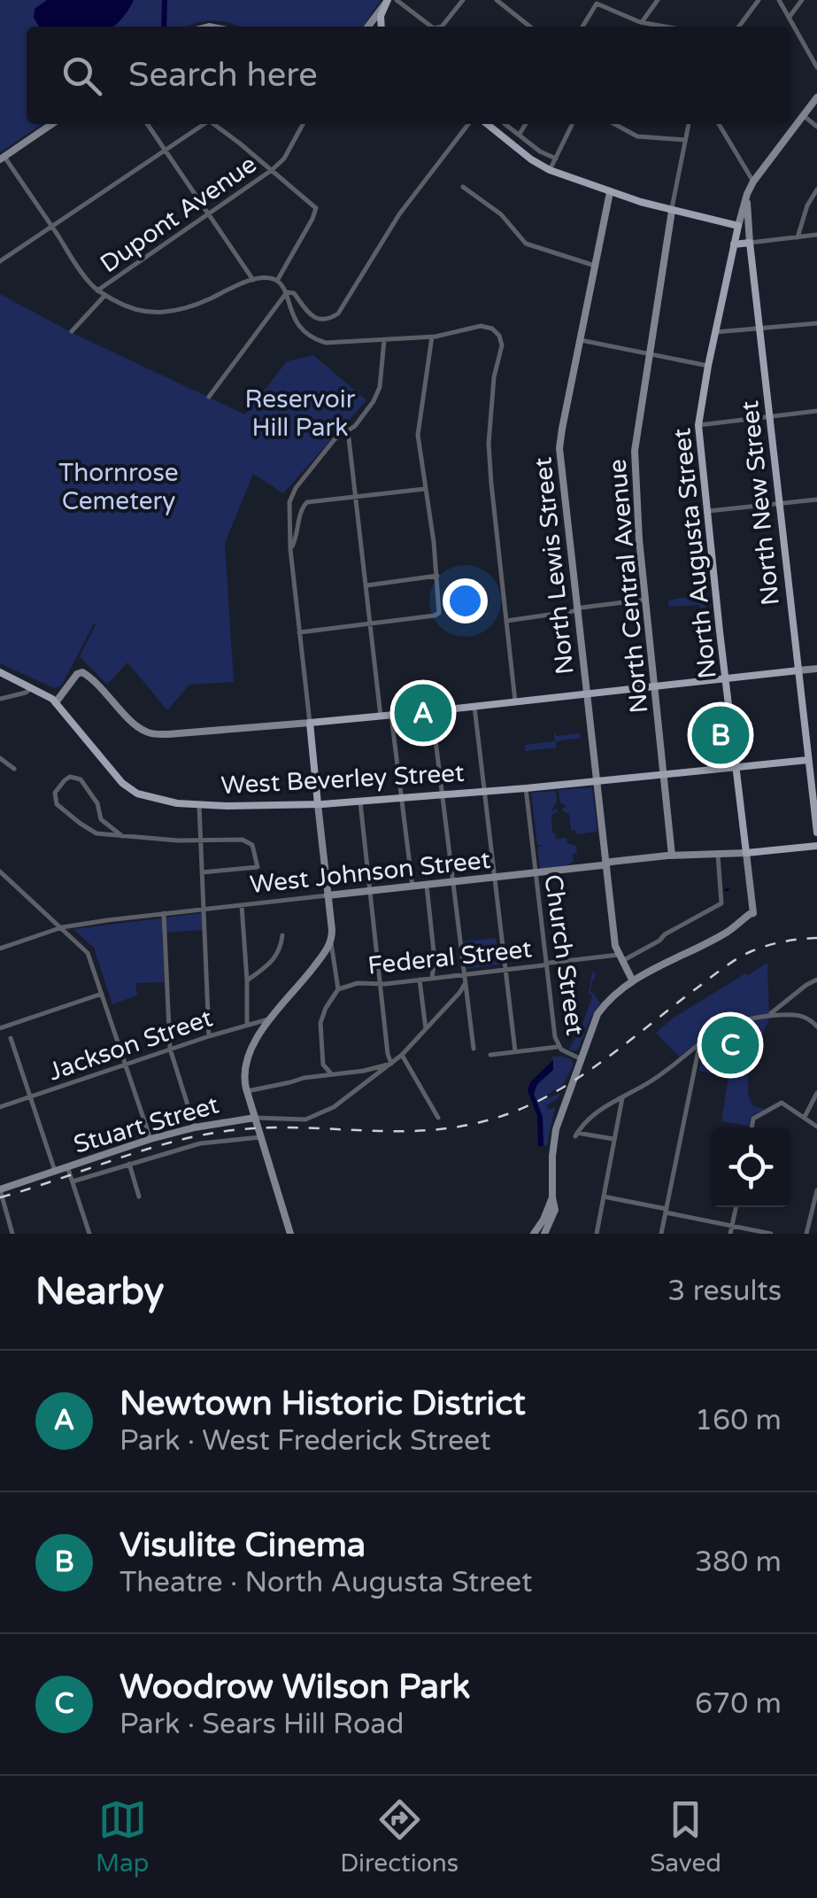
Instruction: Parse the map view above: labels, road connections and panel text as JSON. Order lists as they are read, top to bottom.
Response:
{
  "streets": {
    "main road": ["North New Street", "North Augusta Street", "West Beverley Street"],
    "street": [
      "Dupont Avenue",
      "North Lewis Street",
      "North Central Avenue",
      "West Johnson Street",
      "Church Street",
      "Federal Street",
      "Jackson Street",
      "Stuart Street"
    ]
  },
  "crossings": [
    ["North New Street", "North Augusta Street"],
    ["North New Street", "West Beverley Street"],
    ["North Augusta Street", "West Beverley Street"],
    ["North Augusta Street", "West Johnson Street"],
    ["North Lewis Street", "West Beverley Street"],
    ["North Lewis Street", "West Johnson Street"],
    ["North Lewis Street", "Federal Street"],
    ["North Central Avenue", "West Beverley Street"],
    ["North Central Avenue", "West Johnson Street"],
    ["West Beverley Street", "Church Street"],
    ["West Johnson Street", "Church Street"],
    ["Church Street", "Federal Street"]
  ],
  "parks": ["Reservoir Hill Park", "Thornrose Cemetery"],
  "page": {
    "search": "Search here",
    "pins": ["A", "B", "C"],
    "heading": ["Nearby", "3 results"],
    "list": [
      {
        "mark": "A",
        "name": "Newtown Historic District",
        "note": "Park · West Frederick Street",
        "value": "160 m"
      },
      {
        "mark": "B",
        "name": "Visulite Cinema",
        "note": "Theatre · North Augusta Street",
        "value": "380 m"
      },
      {
        "mark": "C",
        "name": "Woodrow Wilson Park",
        "note": "Park · Sears Hill Road",
        "value": "670 m"
      }
    ],
    "nav": ["Map", "Directions", "Saved"]
  }
}
